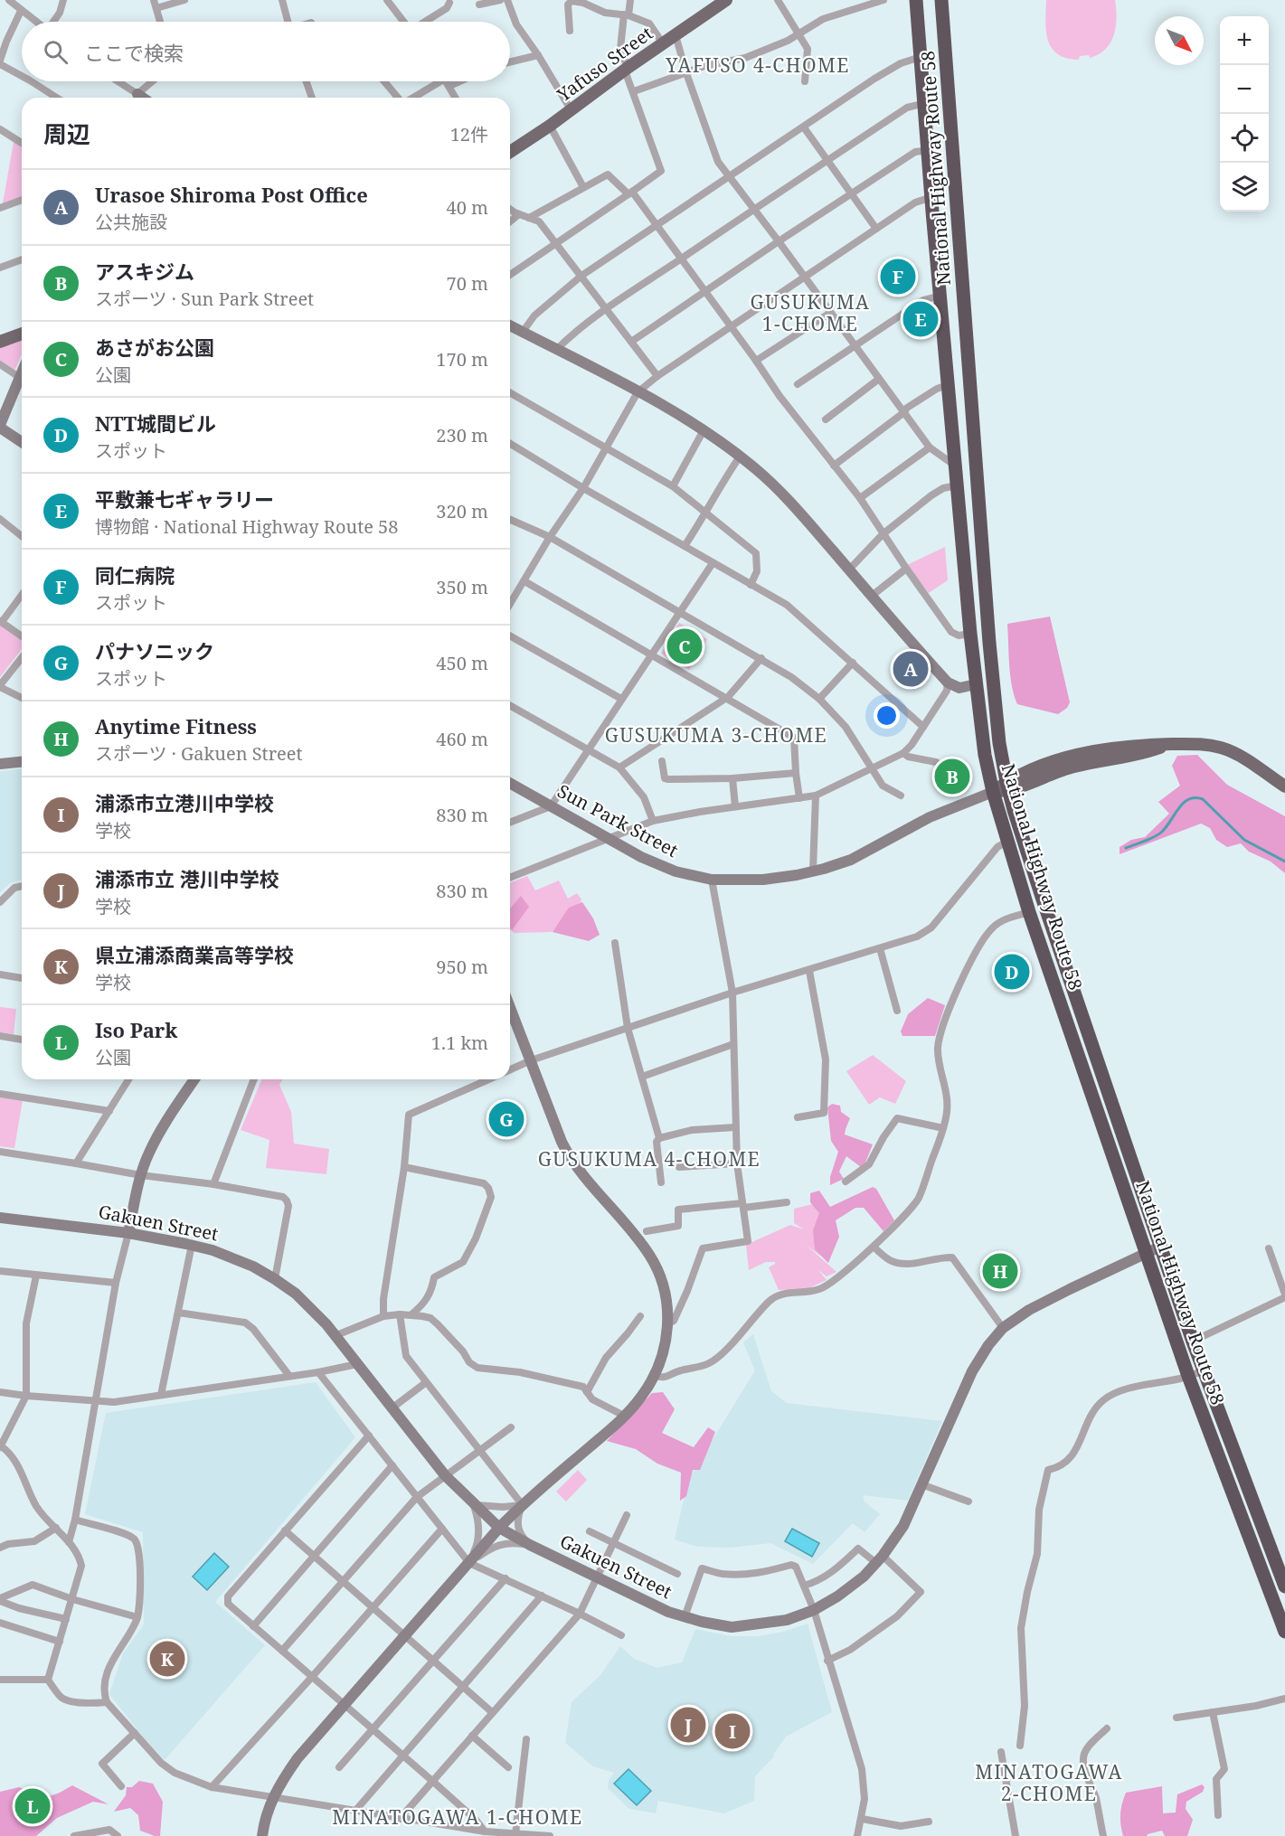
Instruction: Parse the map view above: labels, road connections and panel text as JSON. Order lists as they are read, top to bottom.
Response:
{
  "streets": {
    "highway": ["National Highway Route 58"],
    "main road": ["Yafuso Street"],
    "street": ["Sun Park Street", "Gakuen Street"]
  },
  "crossings": [
    ["National Highway Route 58", "Sun Park Street"],
    ["National Highway Route 58", "Gakuen Street"]
  ],
  "districts": [
    "YAFUSO 4-CHOME",
    "GUSUKUMA 1-CHOME",
    "GUSUKUMA 3-CHOME",
    "GUSUKUMA 4-CHOME",
    "MINATOGAWA 2-CHOME",
    "MINATOGAWA 1-CHOME"
  ],
  "north": "bottom right",
  "page": {
    "map_buttons": ["+", "−"],
    "search": "ここで検索",
    "heading": ["周辺", "12件"],
    "list": [
      {
        "mark": "A",
        "name": "Urasoe Shiroma Post Office",
        "note": "公共施設",
        "value": "40 m"
      },
      {
        "mark": "B",
        "name": "アスキジム",
        "note": "スポーツ · Sun Park Street",
        "value": "70 m"
      },
      {
        "mark": "C",
        "name": "あさがお公園",
        "note": "公園",
        "value": "170 m"
      },
      {
        "mark": "D",
        "name": "NTT城間ビル",
        "note": "スポット",
        "value": "230 m"
      },
      {
        "mark": "E",
        "name": "平敷兼七ギャラリー",
        "note": "博物館 · National Highway Route 58",
        "value": "320 m"
      },
      {
        "mark": "F",
        "name": "同仁病院",
        "note": "スポット",
        "value": "350 m"
      },
      {
        "mark": "G",
        "name": "パナソニック",
        "note": "スポット",
        "value": "450 m"
      },
      {
        "mark": "H",
        "name": "Anytime Fitness",
        "note": "スポーツ · Gakuen Street",
        "value": "460 m"
      },
      {
        "mark": "I",
        "name": "浦添市立港川中学校",
        "note": "学校",
        "value": "830 m"
      },
      {
        "mark": "J",
        "name": "浦添市立 港川中学校",
        "note": "学校",
        "value": "830 m"
      },
      {
        "mark": "K",
        "name": "県立浦添商業高等学校",
        "note": "学校",
        "value": "950 m"
      },
      {
        "mark": "L",
        "name": "Iso Park",
        "note": "公園",
        "value": "1.1 km"
      }
    ],
    "pins": [
      "F",
      "E",
      "C",
      "A",
      "B",
      "D",
      "G",
      "H",
      "K",
      "J",
      "I",
      "L"
    ]
  }
}
